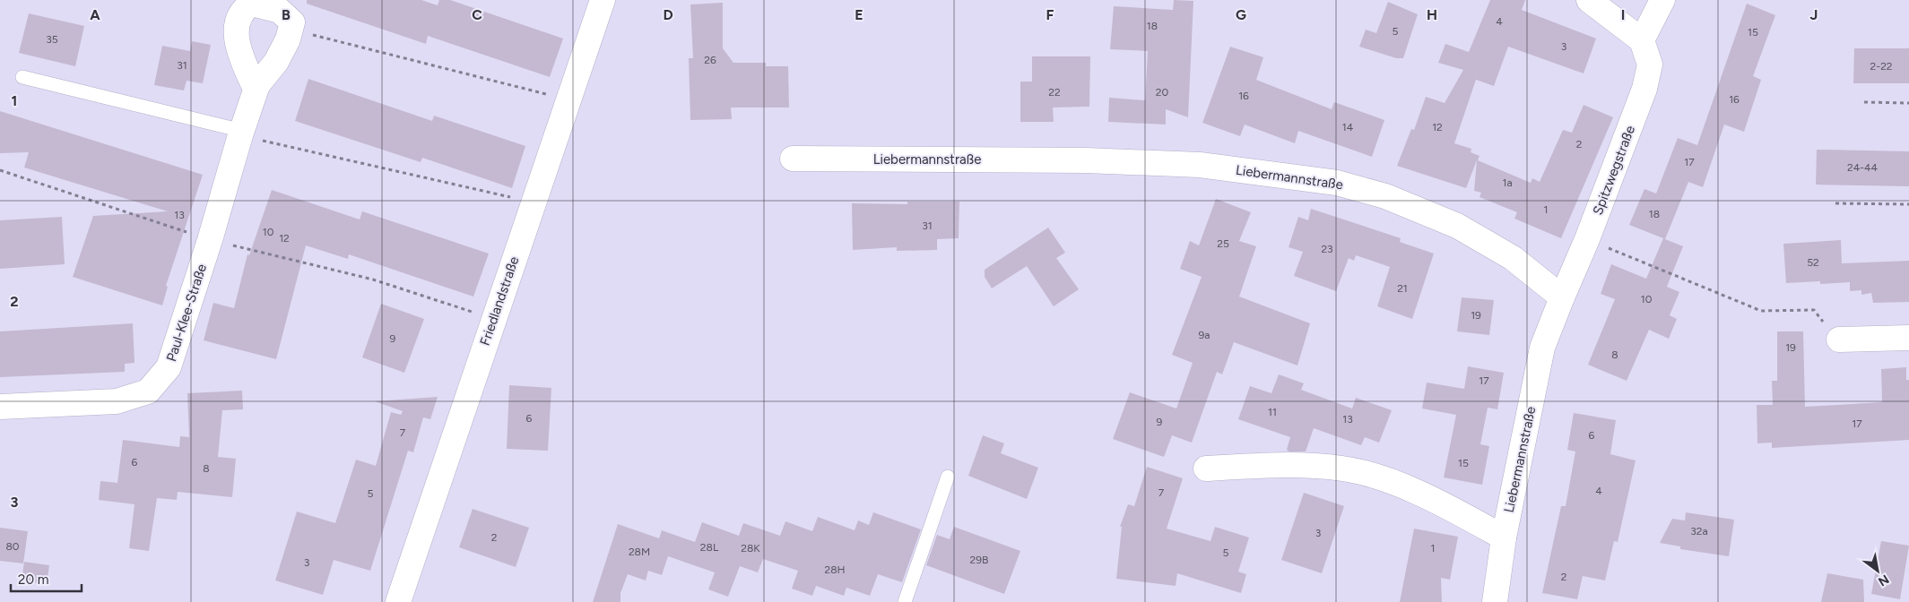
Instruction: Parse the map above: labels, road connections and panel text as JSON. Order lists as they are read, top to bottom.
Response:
{
  "streets": {
    "street": [
      "Liebermannstraße",
      "Spitzwegstraße",
      "Friedlandstraße",
      "Paul-Klee-Straße"
    ]
  },
  "crossings": [
    ["Liebermannstraße", "Spitzwegstraße"]
  ],
  "house_numbers": [
    "4",
    "18",
    "5",
    "15",
    "35",
    "3",
    "26",
    "31",
    "2-22",
    "22",
    "20",
    "16",
    "16",
    "14",
    "12",
    "2",
    "17",
    "24-44",
    "1a",
    "1",
    "18",
    "13",
    "31",
    "10",
    "12",
    "25",
    "23",
    "52",
    "21",
    "10",
    "19",
    "9a",
    "9",
    "19",
    "8",
    "17",
    "11",
    "6",
    "13",
    "9",
    "17",
    "7",
    "6",
    "6",
    "15",
    "8",
    "4",
    "7",
    "5",
    "32a",
    "3",
    "2",
    "80",
    "28L",
    "28K",
    "1",
    "28M",
    "5",
    "29B",
    "3",
    "28H",
    "2"
  ],
  "scale_bar": "20 m",
  "north": "bottom right",
  "grid": {
    "columns": [
      "A",
      "B",
      "C",
      "D",
      "E",
      "F",
      "G",
      "H",
      "I",
      "J"
    ],
    "rows": ["1", "2", "3"]
  }
}
